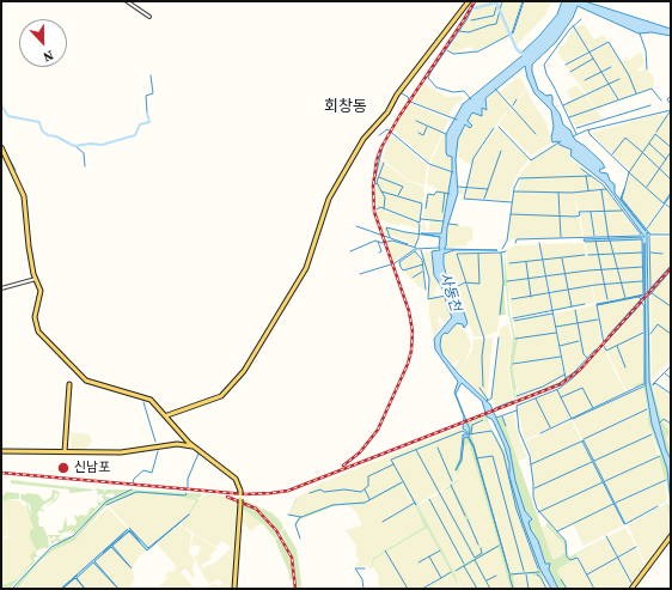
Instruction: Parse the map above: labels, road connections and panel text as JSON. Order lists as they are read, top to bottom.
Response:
{
  "districts": ["회창동"],
  "water": ["사동천"],
  "places": ["신남포"],
  "north": "bottom"
}
